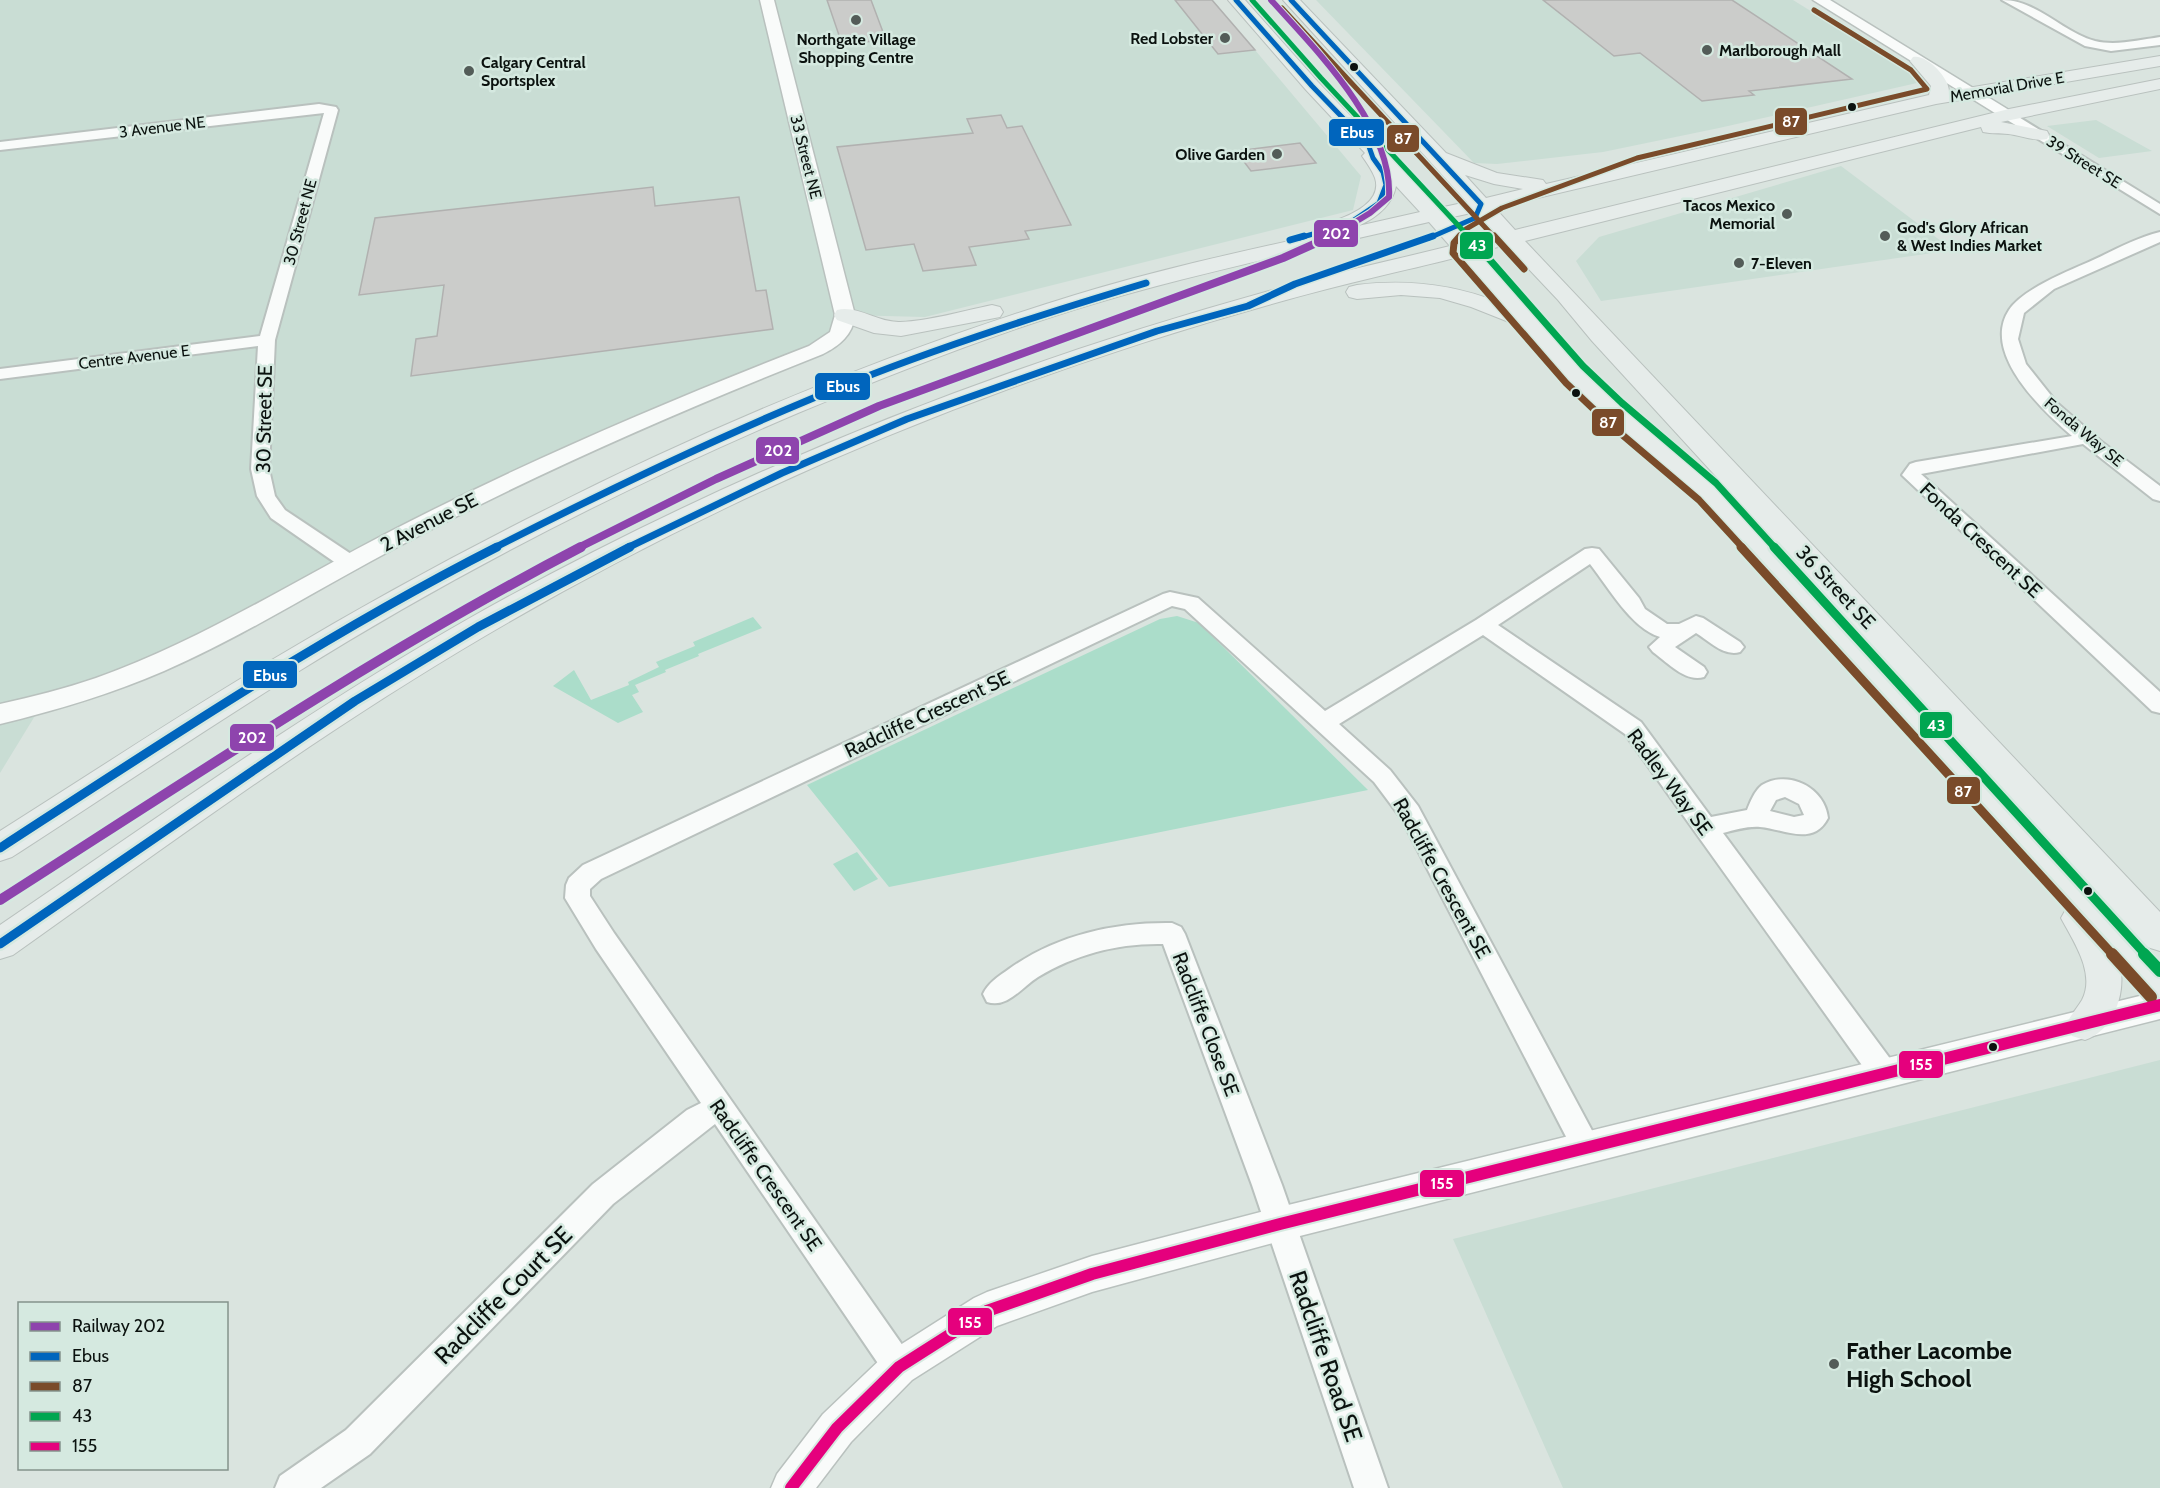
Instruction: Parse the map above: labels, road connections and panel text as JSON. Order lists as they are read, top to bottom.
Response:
{
  "streets": {
    "main road": ["Memorial Drive E", "36 Street SE"],
    "street": [
      "3 Avenue NE",
      "33 Street NE",
      "39 Street SE",
      "30 Street NE",
      "Centre Avenue E",
      "30 Street SE",
      "Fonda Way SE",
      "2 Avenue SE",
      "Fonda Crescent SE",
      "Radcliffe Crescent SE",
      "Radley Way SE",
      "Radcliffe Close SE",
      "Radcliffe Court SE",
      "Radcliffe Road SE"
    ]
  },
  "crossings": [
    ["Memorial Drive E", "39 Street SE"],
    ["Memorial Drive E", "36 Street SE"],
    ["3 Avenue NE", "30 Street NE"],
    ["33 Street NE", "2 Avenue SE"],
    ["30 Street NE", "Centre Avenue E"],
    ["30 Street NE", "30 Street SE"],
    ["Centre Avenue E", "30 Street SE"],
    ["30 Street SE", "2 Avenue SE"],
    ["Fonda Way SE", "Fonda Crescent SE"],
    ["Radcliffe Crescent SE", "Radcliffe Court SE"],
    ["Radcliffe Close SE", "Radcliffe Road SE"]
  ],
  "places": [
    "Northgate Village Shopping Centre",
    "Red Lobster",
    "Marlborough Mall",
    "Calgary Central Sportsplex",
    "Olive Garden",
    "Tacos Mexico Memorial",
    "God's Glory African & West Indies Market",
    "7-Eleven",
    "Father Lacombe High School"
  ],
  "lines": [
    "rail line 202",
    "transit line Ebus",
    "transit line 43",
    "transit line 87",
    "transit line 155"
  ],
  "legend": [
    "Railway 202",
    "Ebus",
    "87",
    "43",
    "155"
  ]
}
